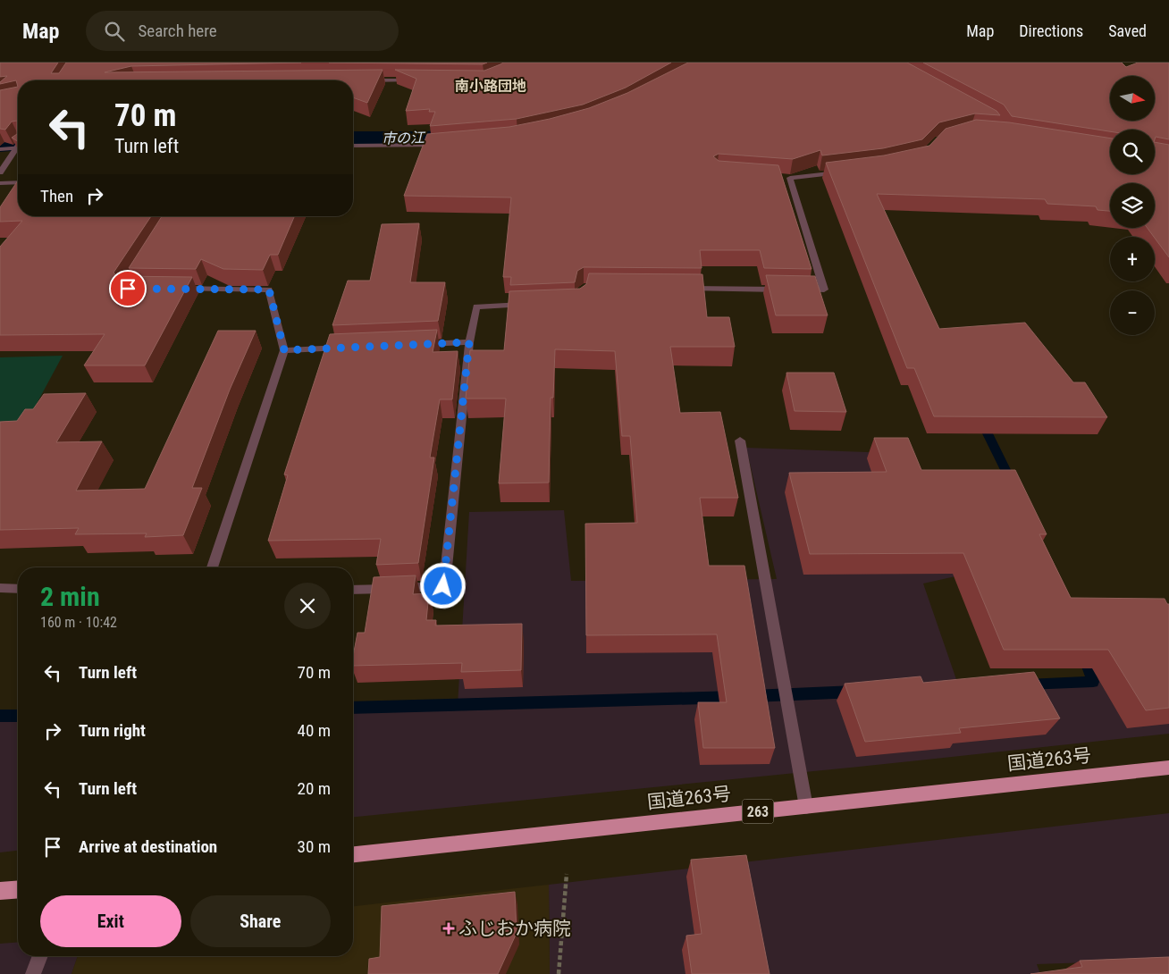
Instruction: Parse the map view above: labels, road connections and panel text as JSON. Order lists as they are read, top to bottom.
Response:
{
  "streets": {
    "highway": ["国道263号", "263"]
  },
  "districts": ["南小路団地"],
  "water": ["市の江"],
  "places": {
    "health": ["ふじおか病院"]
  },
  "north": "right",
  "page": {
    "header": "Map",
    "search": "Search here",
    "nav": ["Map", "Directions", "Saved"],
    "map_buttons": ["+", "−"],
    "turn": ["70 m", "Turn left"],
    "then": "Then",
    "heading": ["2 min", "160 m · 10:42"],
    "list": [
      {
        "name": "Turn left",
        "value": "70 m"
      },
      {
        "name": "Turn right",
        "value": "40 m"
      },
      {
        "name": "Turn left",
        "value": "20 m"
      },
      {
        "name": "Arrive at destination",
        "value": "30 m"
      }
    ],
    "buttons": ["Exit", "Share"]
  }
}
